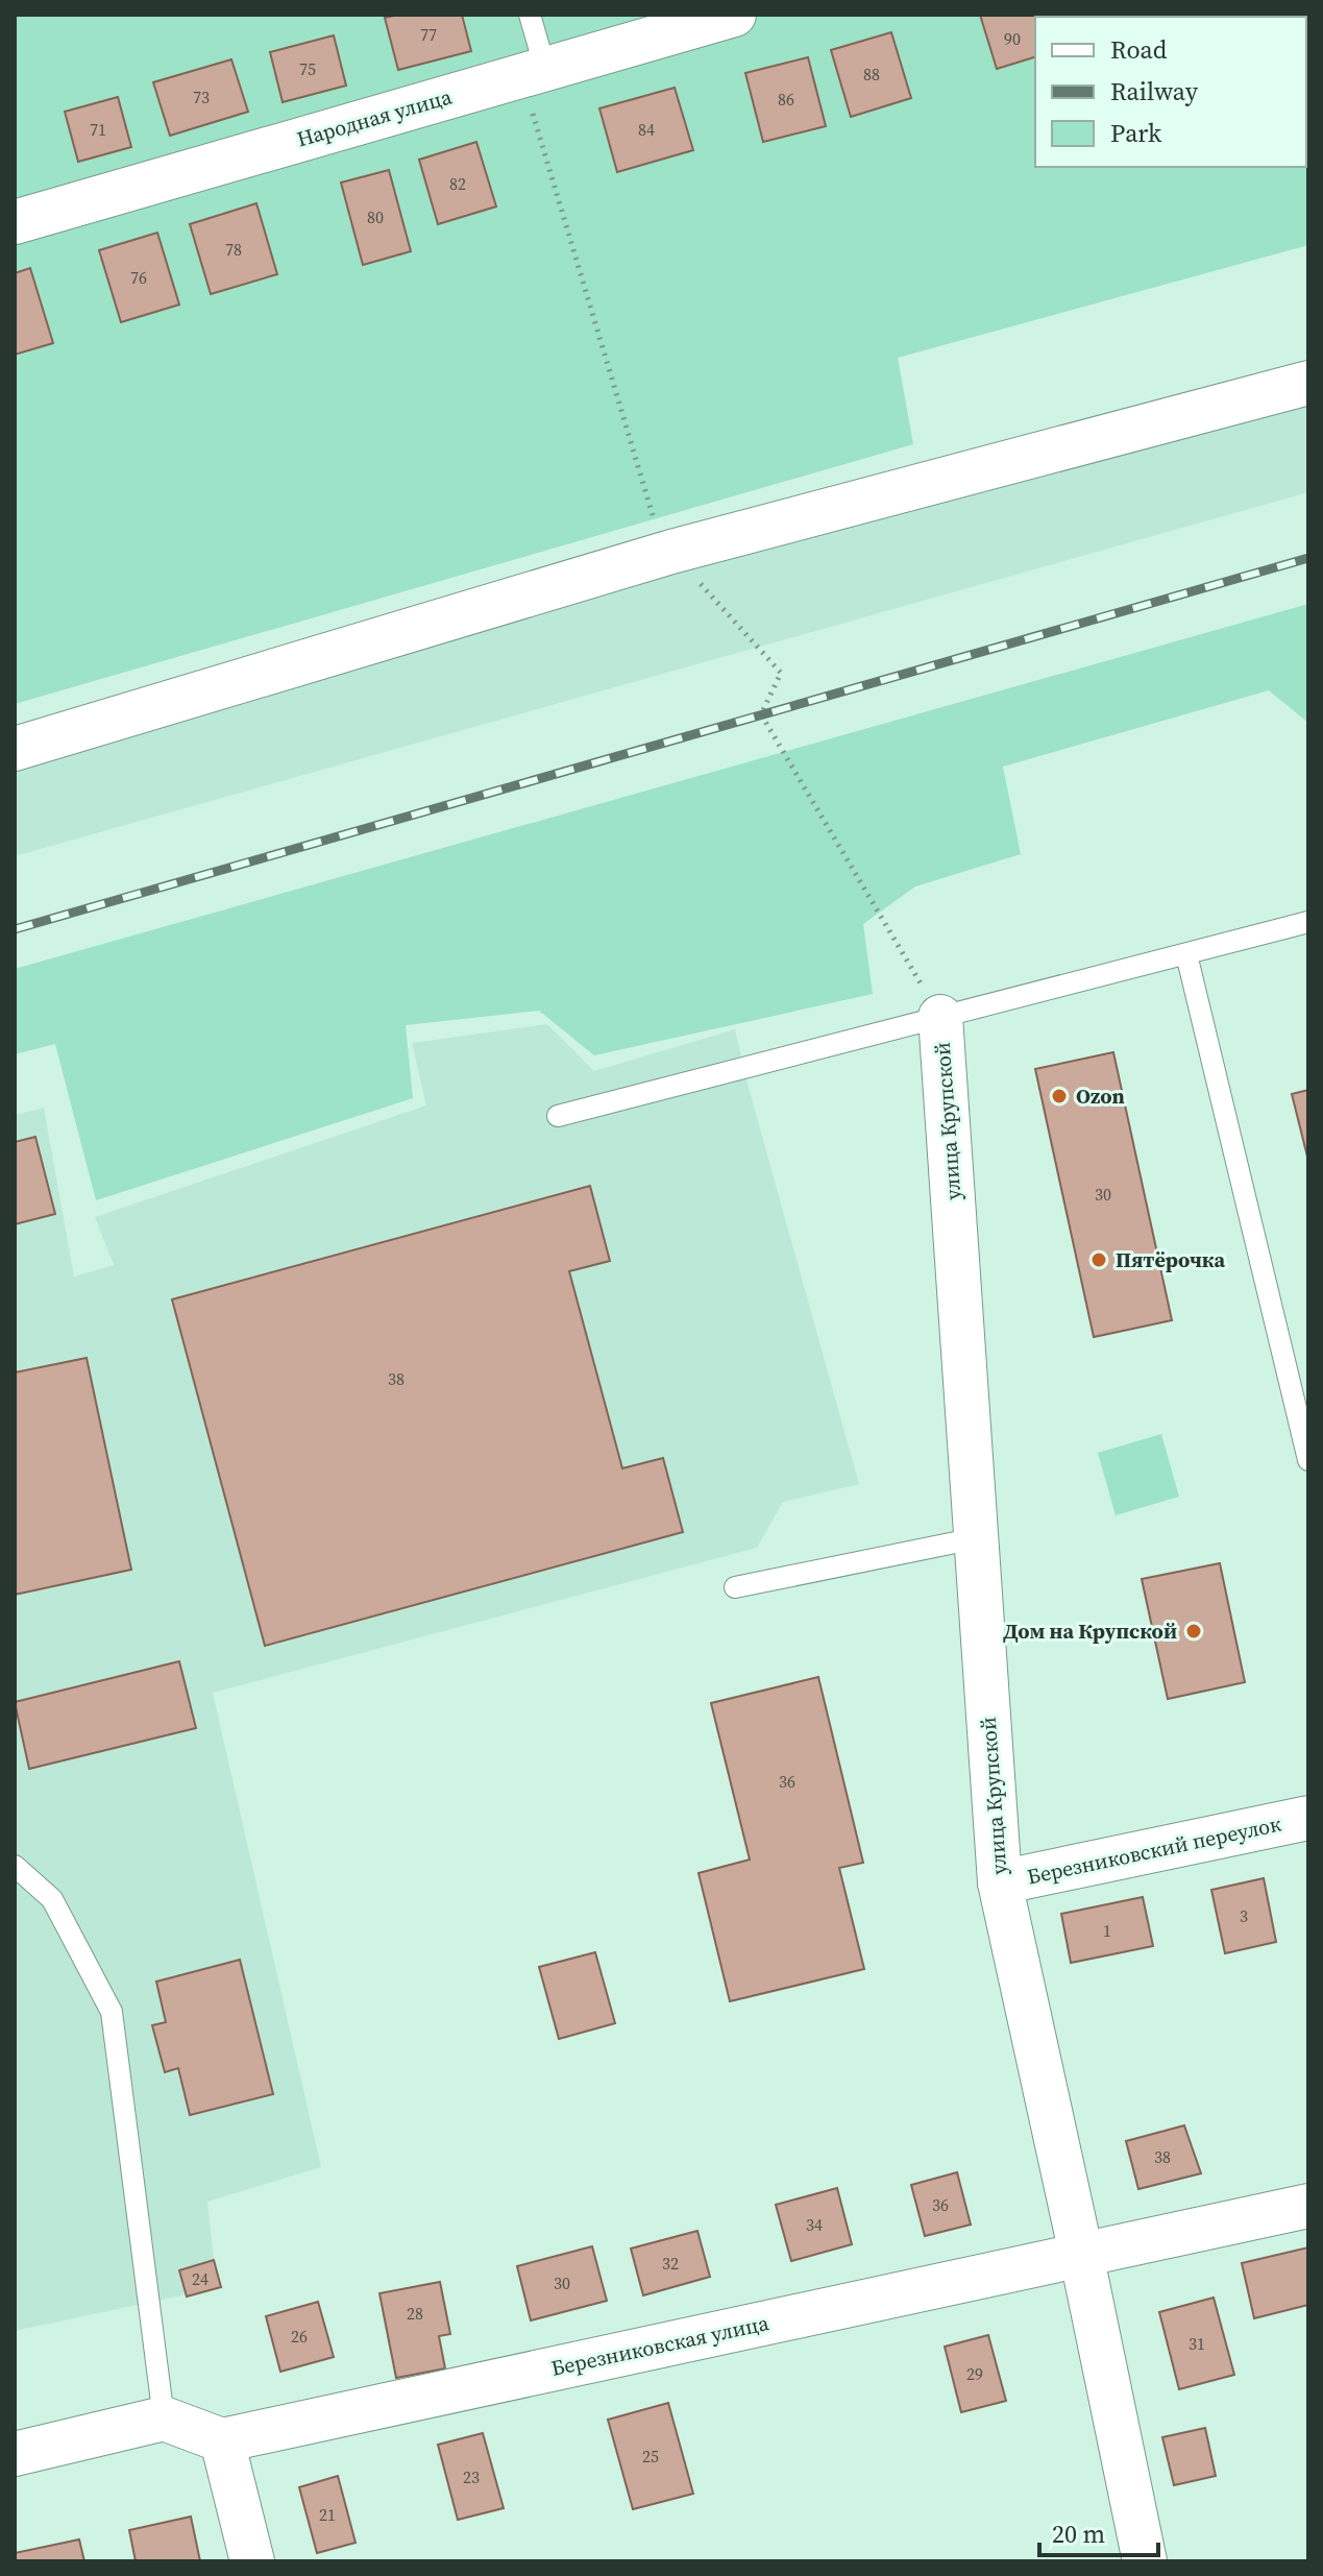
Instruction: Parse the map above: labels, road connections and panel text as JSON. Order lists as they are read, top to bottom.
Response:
{
  "streets": {
    "street": [
      "Народная улица",
      "улица Крупской",
      "Березниковский переулок",
      "Березниковская улица"
    ]
  },
  "crossings": [
    ["улица Крупской", "Березниковский переулок"],
    ["улица Крупской", "Березниковская улица"]
  ],
  "places": ["Ozon", "Пятёрочка", "Дом на Крупской"],
  "house_numbers": [
    "77",
    "90",
    "75",
    "88",
    "73",
    "86",
    "71",
    "84",
    "82",
    "80",
    "78",
    "76",
    "30",
    "38",
    "36",
    "3",
    "1",
    "38",
    "36",
    "34",
    "32",
    "24",
    "30",
    "28",
    "26",
    "31",
    "29",
    "25",
    "23",
    "21"
  ],
  "legend": ["Road", "Railway", "Park"],
  "scale_bar": "20 m"
}
